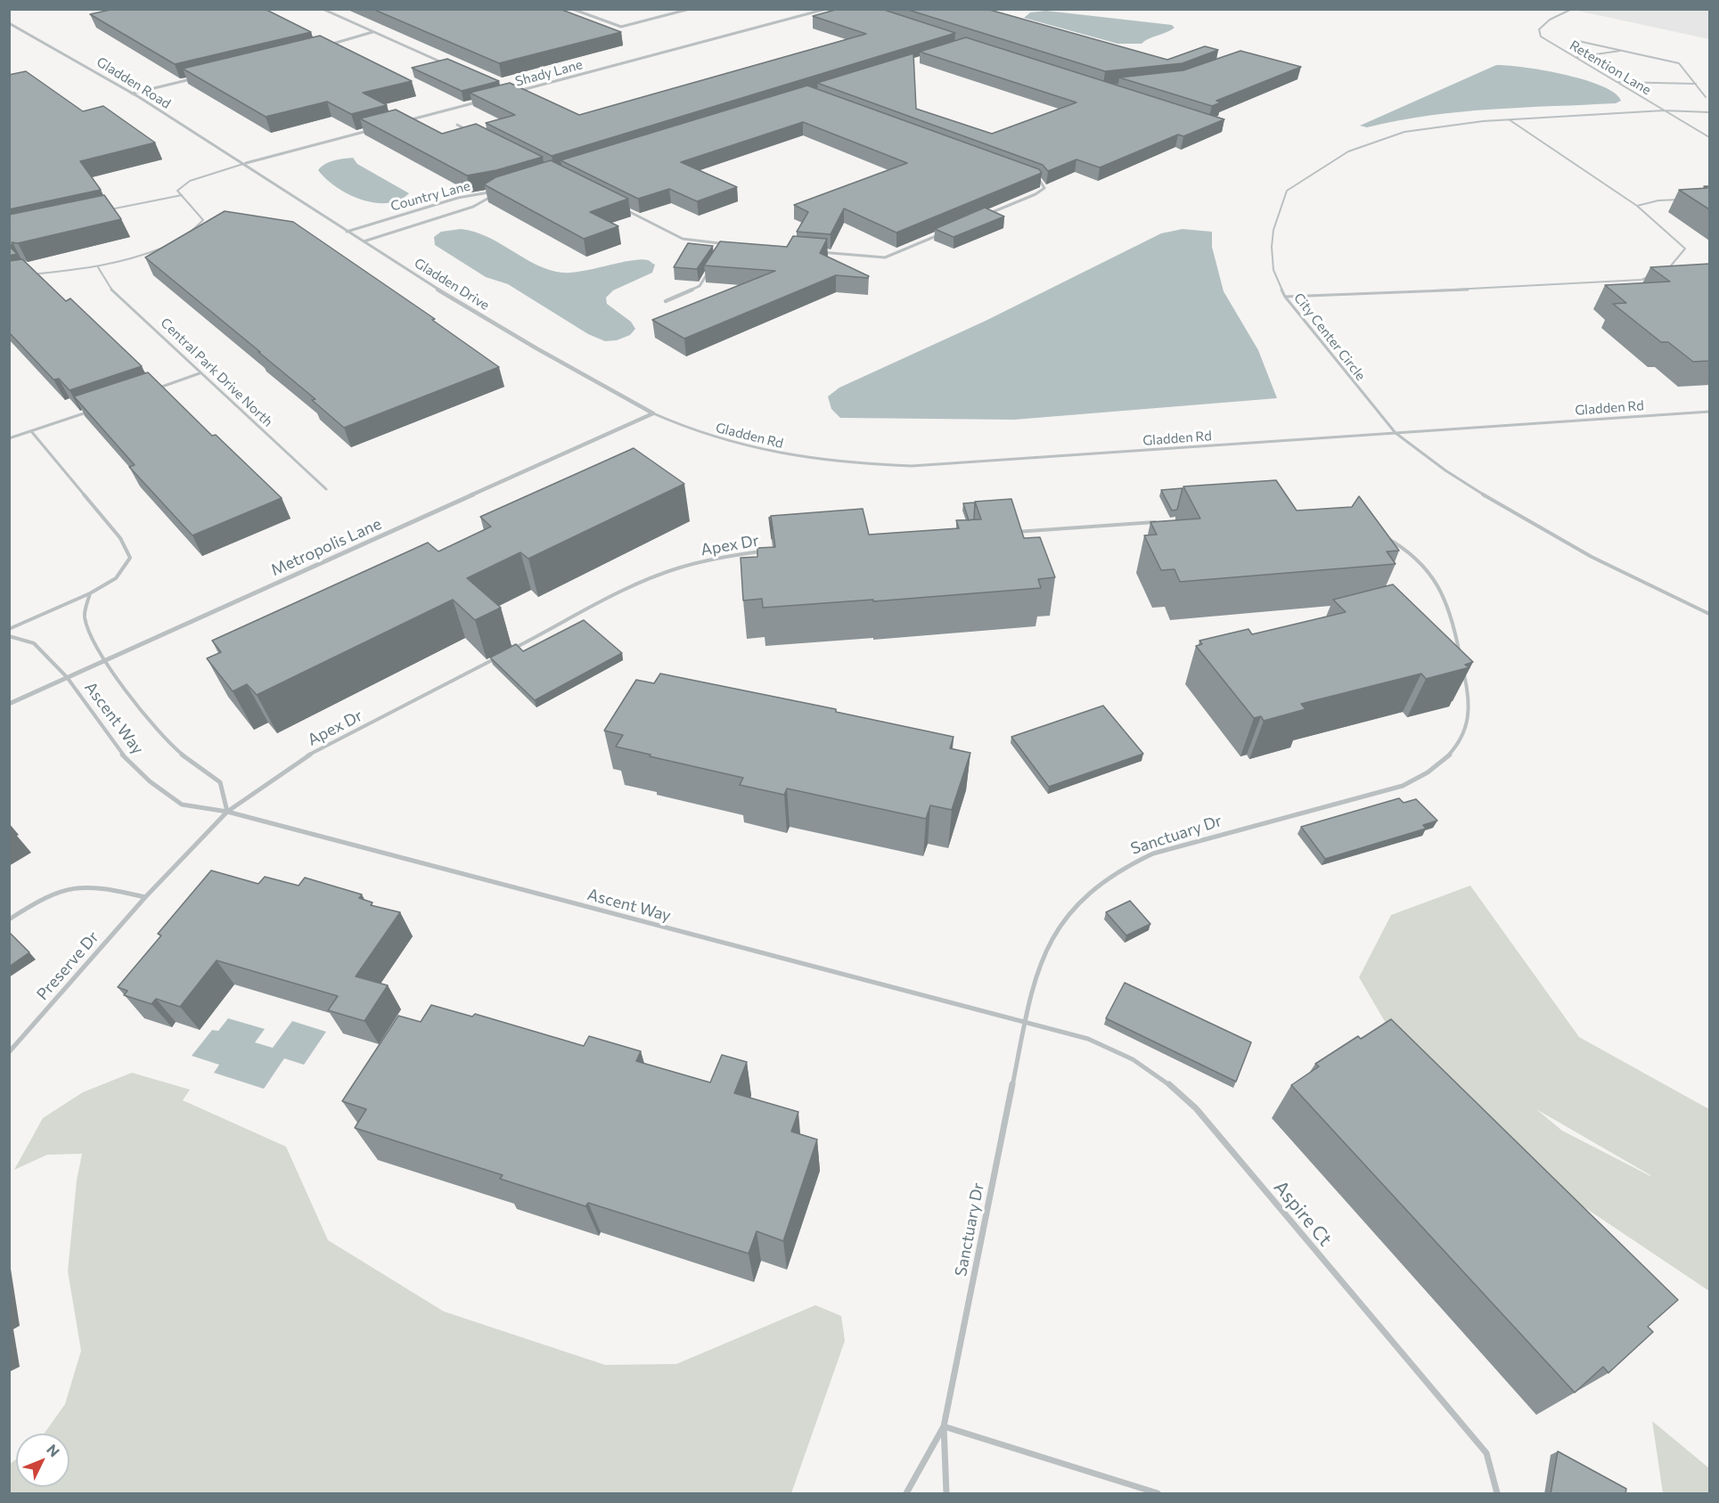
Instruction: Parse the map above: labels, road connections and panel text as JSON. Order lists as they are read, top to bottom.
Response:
{
  "streets": {
    "street": [
      "Shady Lane",
      "Gladden Road",
      "Country Lane",
      "Gladden Drive",
      "Metropolis Lane"
    ],
    "lane": [
      "Retention Lane",
      "City Center Circle",
      "Central Park Drive North",
      "Gladden Rd",
      "Apex Dr",
      "Ascent Way",
      "Sanctuary Dr",
      "Preserve Dr",
      "Aspire Ct"
    ]
  },
  "crossings": [
    ["Retention Lane", "City Center Circle"],
    ["Gladden Road", "Gladden Drive"],
    ["Country Lane", "Gladden Drive"],
    ["Gladden Drive", "Gladden Rd"],
    ["Gladden Drive", "Metropolis Lane"],
    ["City Center Circle", "Gladden Rd"],
    ["Gladden Rd", "Metropolis Lane"],
    ["Apex Dr", "Ascent Way"],
    ["Apex Dr", "Preserve Dr"],
    ["Metropolis Lane", "Ascent Way"],
    ["Ascent Way", "Sanctuary Dr"],
    ["Ascent Way", "Preserve Dr"],
    ["Ascent Way", "Aspire Ct"],
    ["Sanctuary Dr", "Aspire Ct"]
  ],
  "north": "top right"
}
